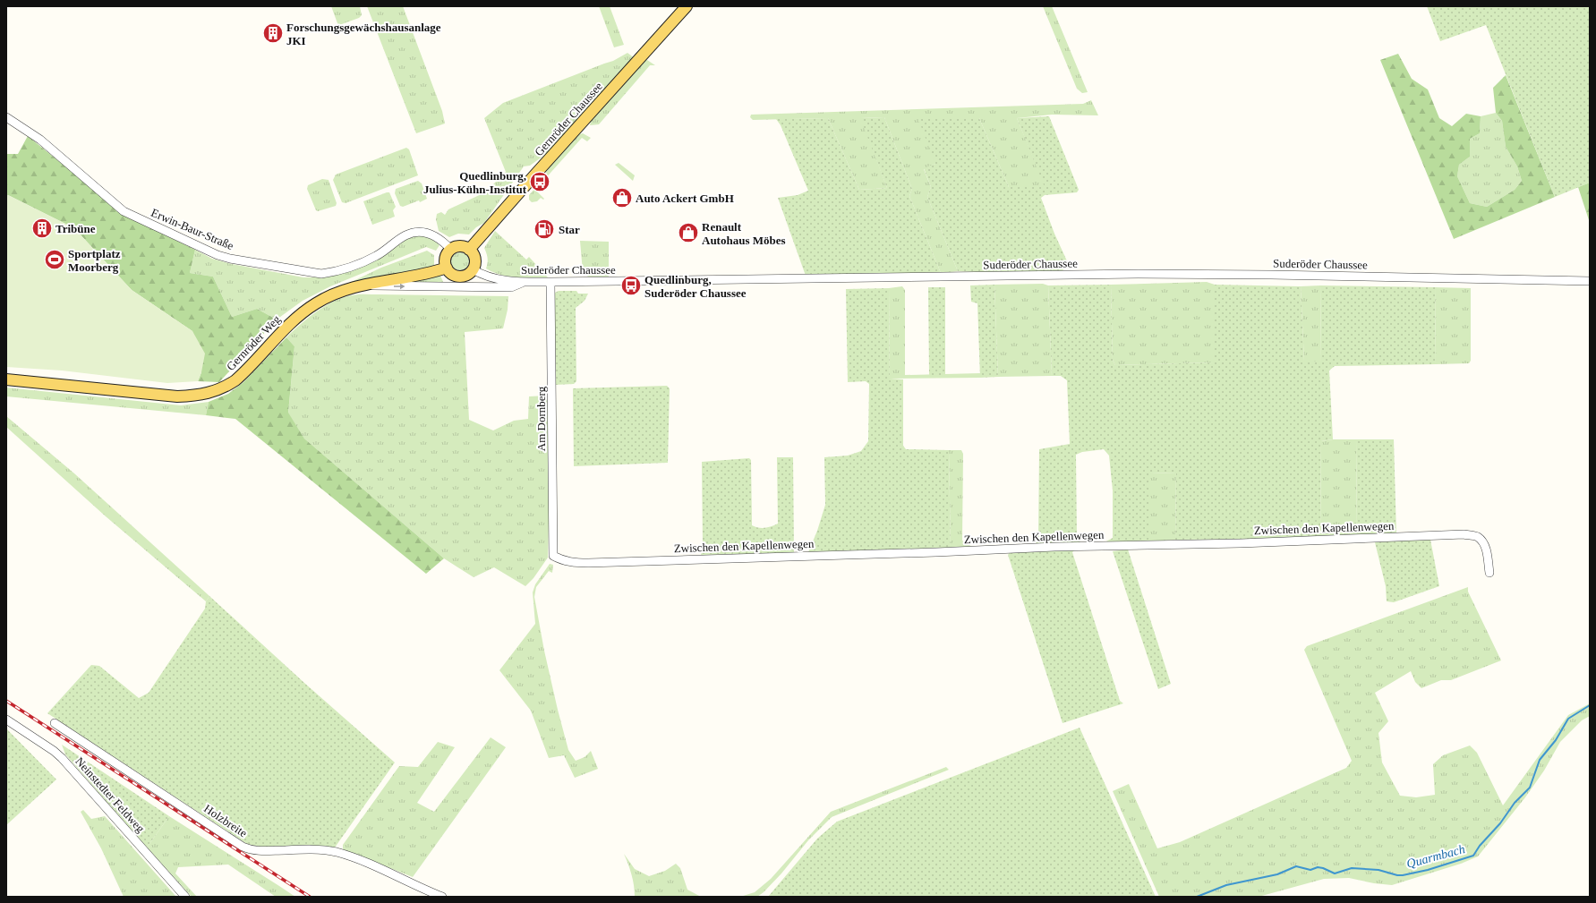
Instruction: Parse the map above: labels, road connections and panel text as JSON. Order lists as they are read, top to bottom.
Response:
{
  "streets": {
    "main road": ["Gernröder Chaussee", "Gernröder Weg"],
    "street": [
      "Erwin-Baur-Straße",
      "Suderöder Chaussee",
      "Am Dornberg",
      "Zwischen den Kapellenwegen",
      "Neinstedter Feldweg",
      "Holzbreite"
    ]
  },
  "crossings": [
    ["Gernröder Chaussee", "Erwin-Baur-Straße"],
    ["Gernröder Chaussee", "Suderöder Chaussee"],
    ["Gernröder Chaussee", "Gernröder Weg"],
    ["Erwin-Baur-Straße", "Suderöder Chaussee"],
    ["Erwin-Baur-Straße", "Gernröder Weg"],
    ["Suderöder Chaussee", "Gernröder Weg"],
    ["Suderöder Chaussee", "Am Dornberg"],
    ["Am Dornberg", "Zwischen den Kapellenwegen"]
  ],
  "water": ["Quarmbach"],
  "places": {
    "building": ["Forschungsgewächshausanlage JKI", "Tribüne"],
    "bus stop": ["Quedlinburg, Julius-Kühn-Institut", "Quedlinburg, Suderöder Chaussee"],
    "shop": ["Auto Ackert GmbH", "Renault Autohaus Möbes"],
    "fuel station": ["Star"],
    "sports": ["Sportplatz Moorberg"]
  }
}
